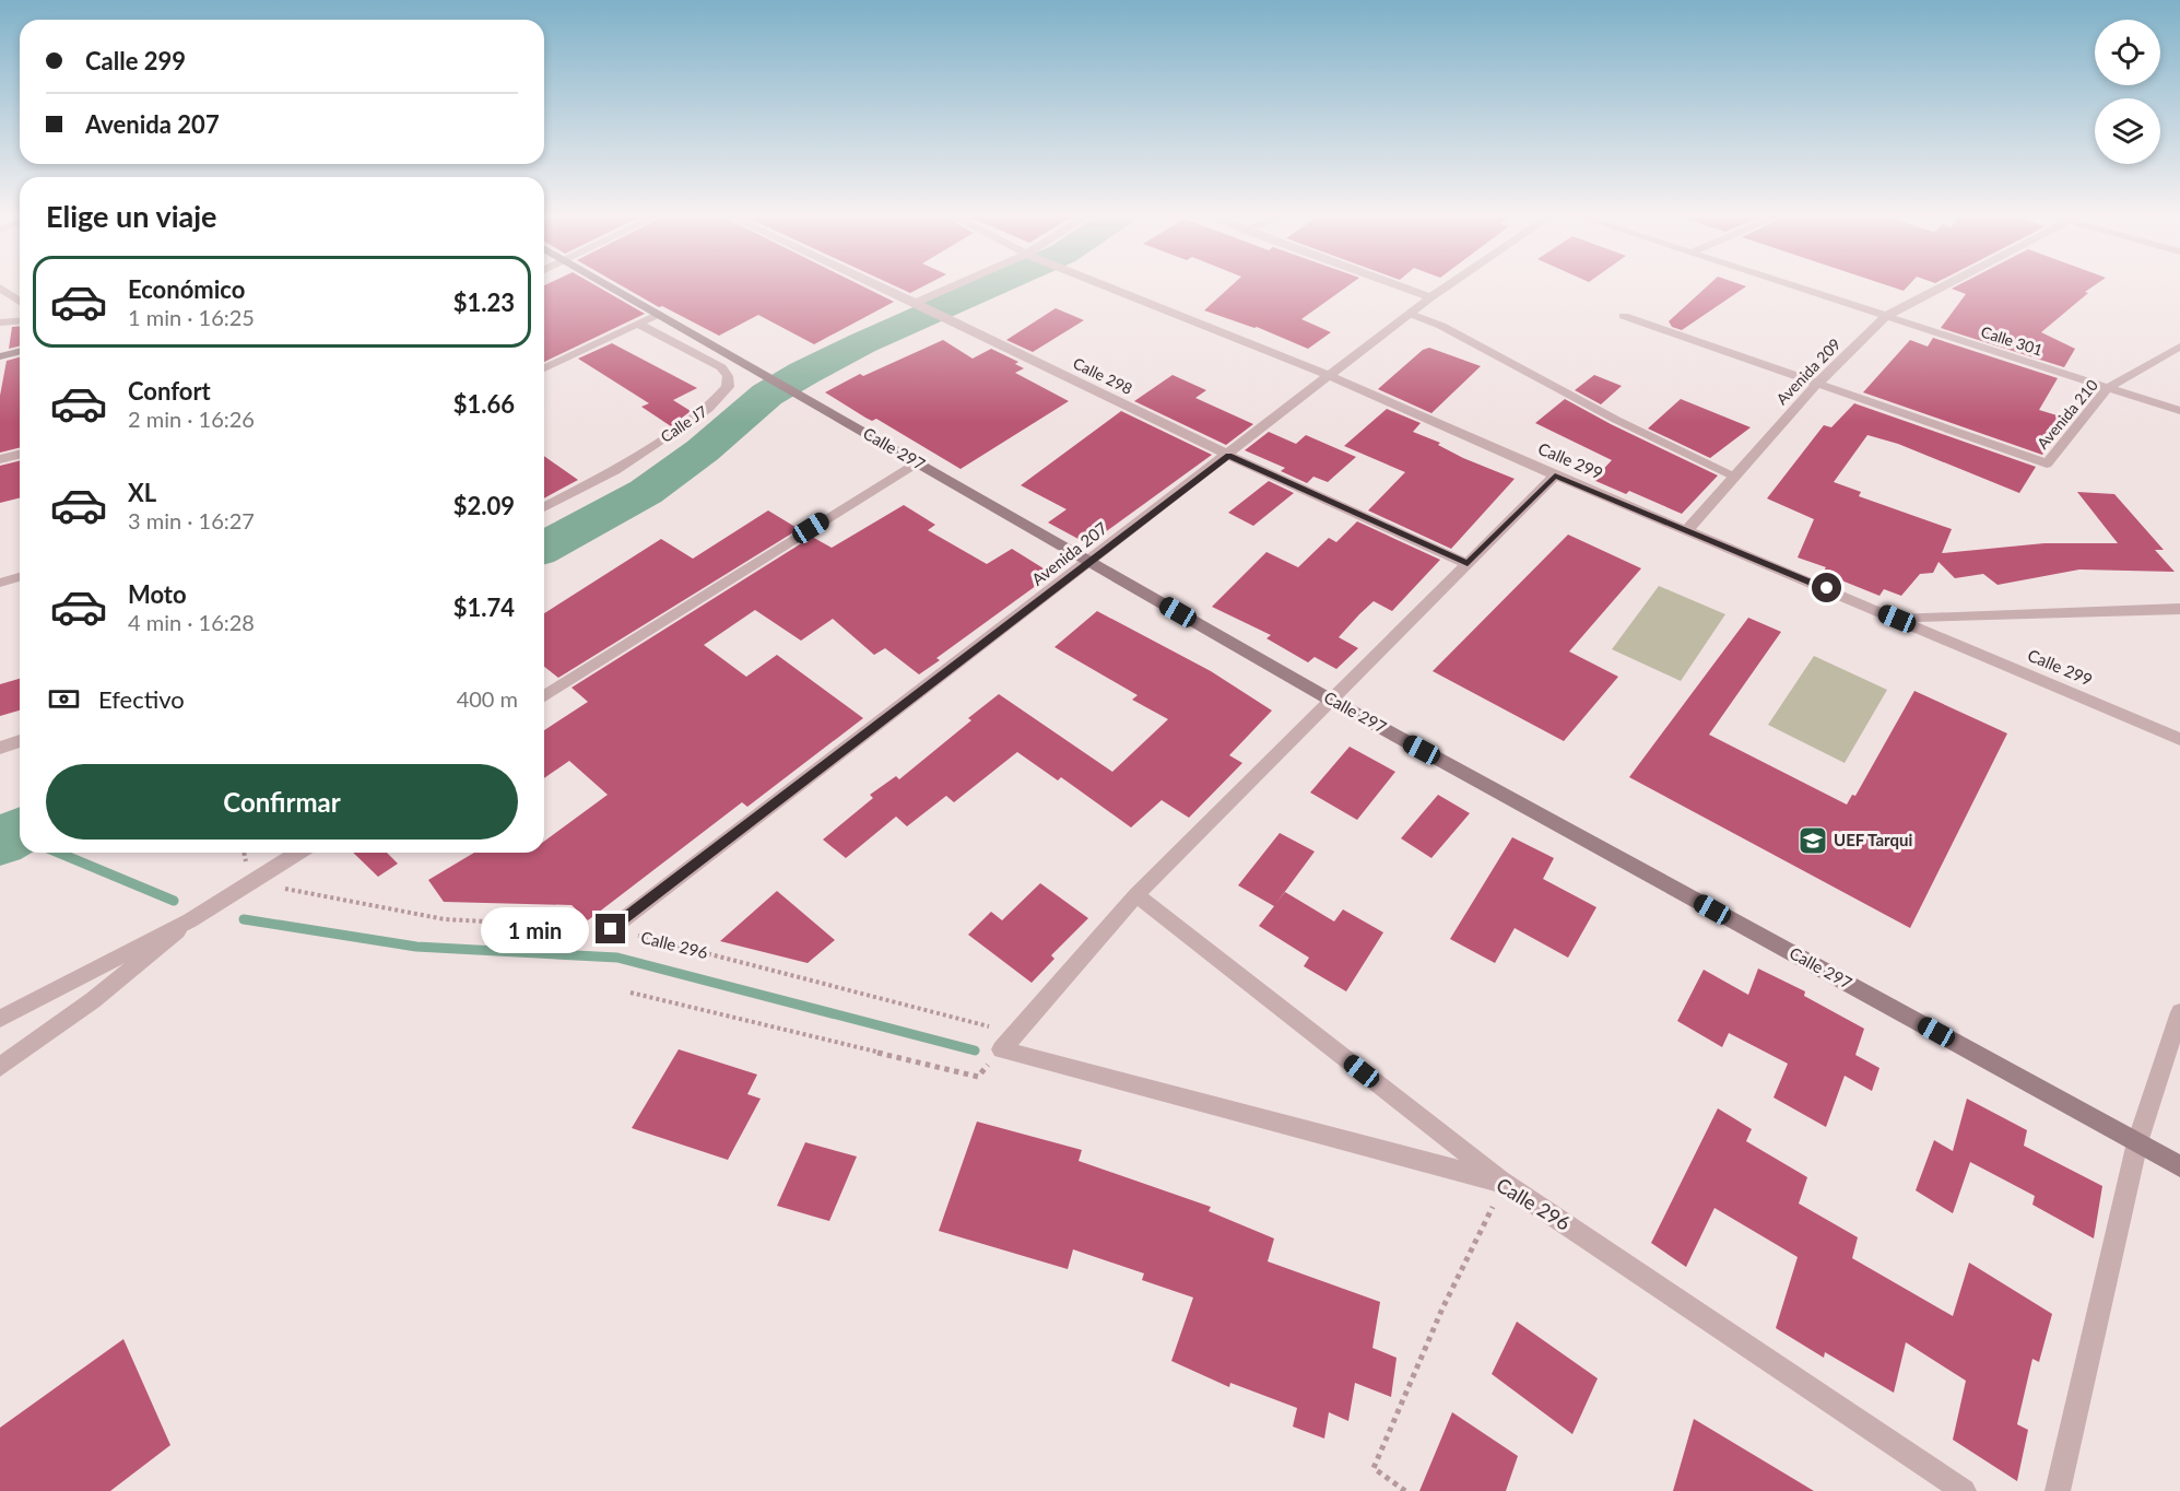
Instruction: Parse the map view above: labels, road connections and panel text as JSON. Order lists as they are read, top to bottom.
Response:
{
  "streets": {
    "street": [
      "Calle 301",
      "Avenida 209",
      "Calle 298",
      "Avenida 210",
      "Calle J7",
      "Calle 297",
      "Calle 299",
      "Avenida 207",
      "Calle 296"
    ]
  },
  "crossings": [
    ["Calle 301", "Avenida 209"],
    ["Calle 301", "Avenida 210"],
    ["Avenida 209", "Avenida 210"],
    ["Avenida 209", "Calle 299"],
    ["Calle 298", "Avenida 207"],
    ["Calle 297", "Avenida 207"],
    ["Calle 299", "Avenida 207"],
    ["Avenida 207", "Calle 296"]
  ],
  "places": {
    "school or university": ["UEF Tarqui"]
  },
  "page": {
    "banner": ["Calle 299", "Avenida 207"],
    "heading": "Elige un viaje",
    "list": [
      {
        "name": "Económico",
        "note": "1 min · 16:25",
        "value": "$1.23"
      },
      {
        "name": "Confort",
        "note": "2 min · 16:26",
        "value": "$1.66"
      },
      {
        "name": "XL",
        "note": "3 min · 16:27",
        "value": "$2.09"
      },
      {
        "name": "Moto",
        "note": "4 min · 16:28",
        "value": "$1.74"
      }
    ],
    "pay": ["Efectivo", "400 m"],
    "buttons": "Confirmar",
    "bubble": "1 min"
  }
}
